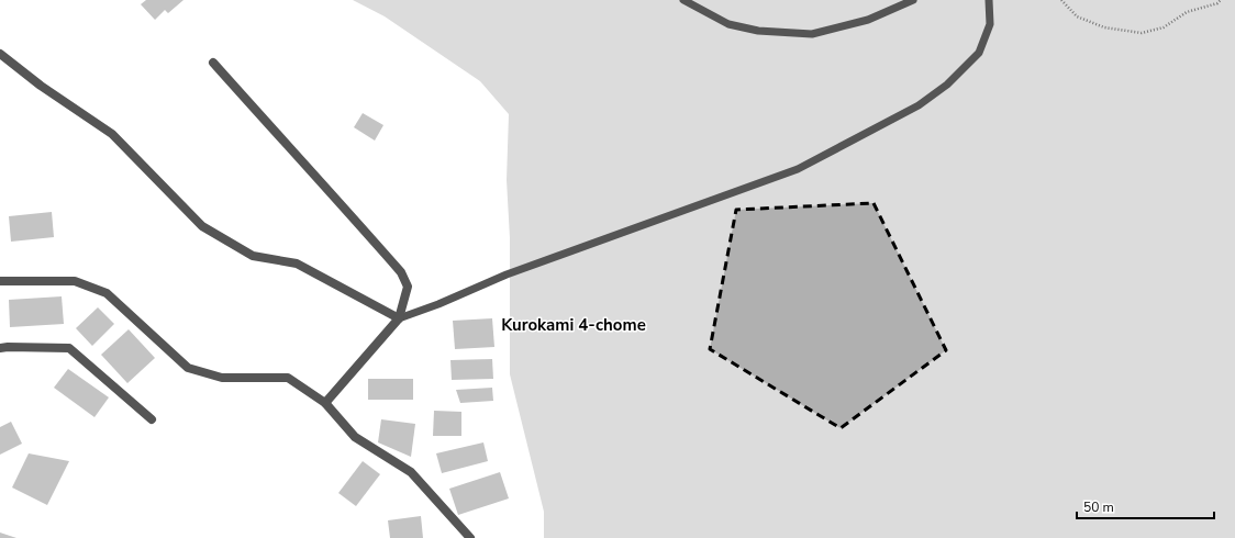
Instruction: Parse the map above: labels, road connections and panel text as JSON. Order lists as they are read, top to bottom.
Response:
{
  "districts": ["Kurokami 4-chome"],
  "scale_bar": "50 m"
}
